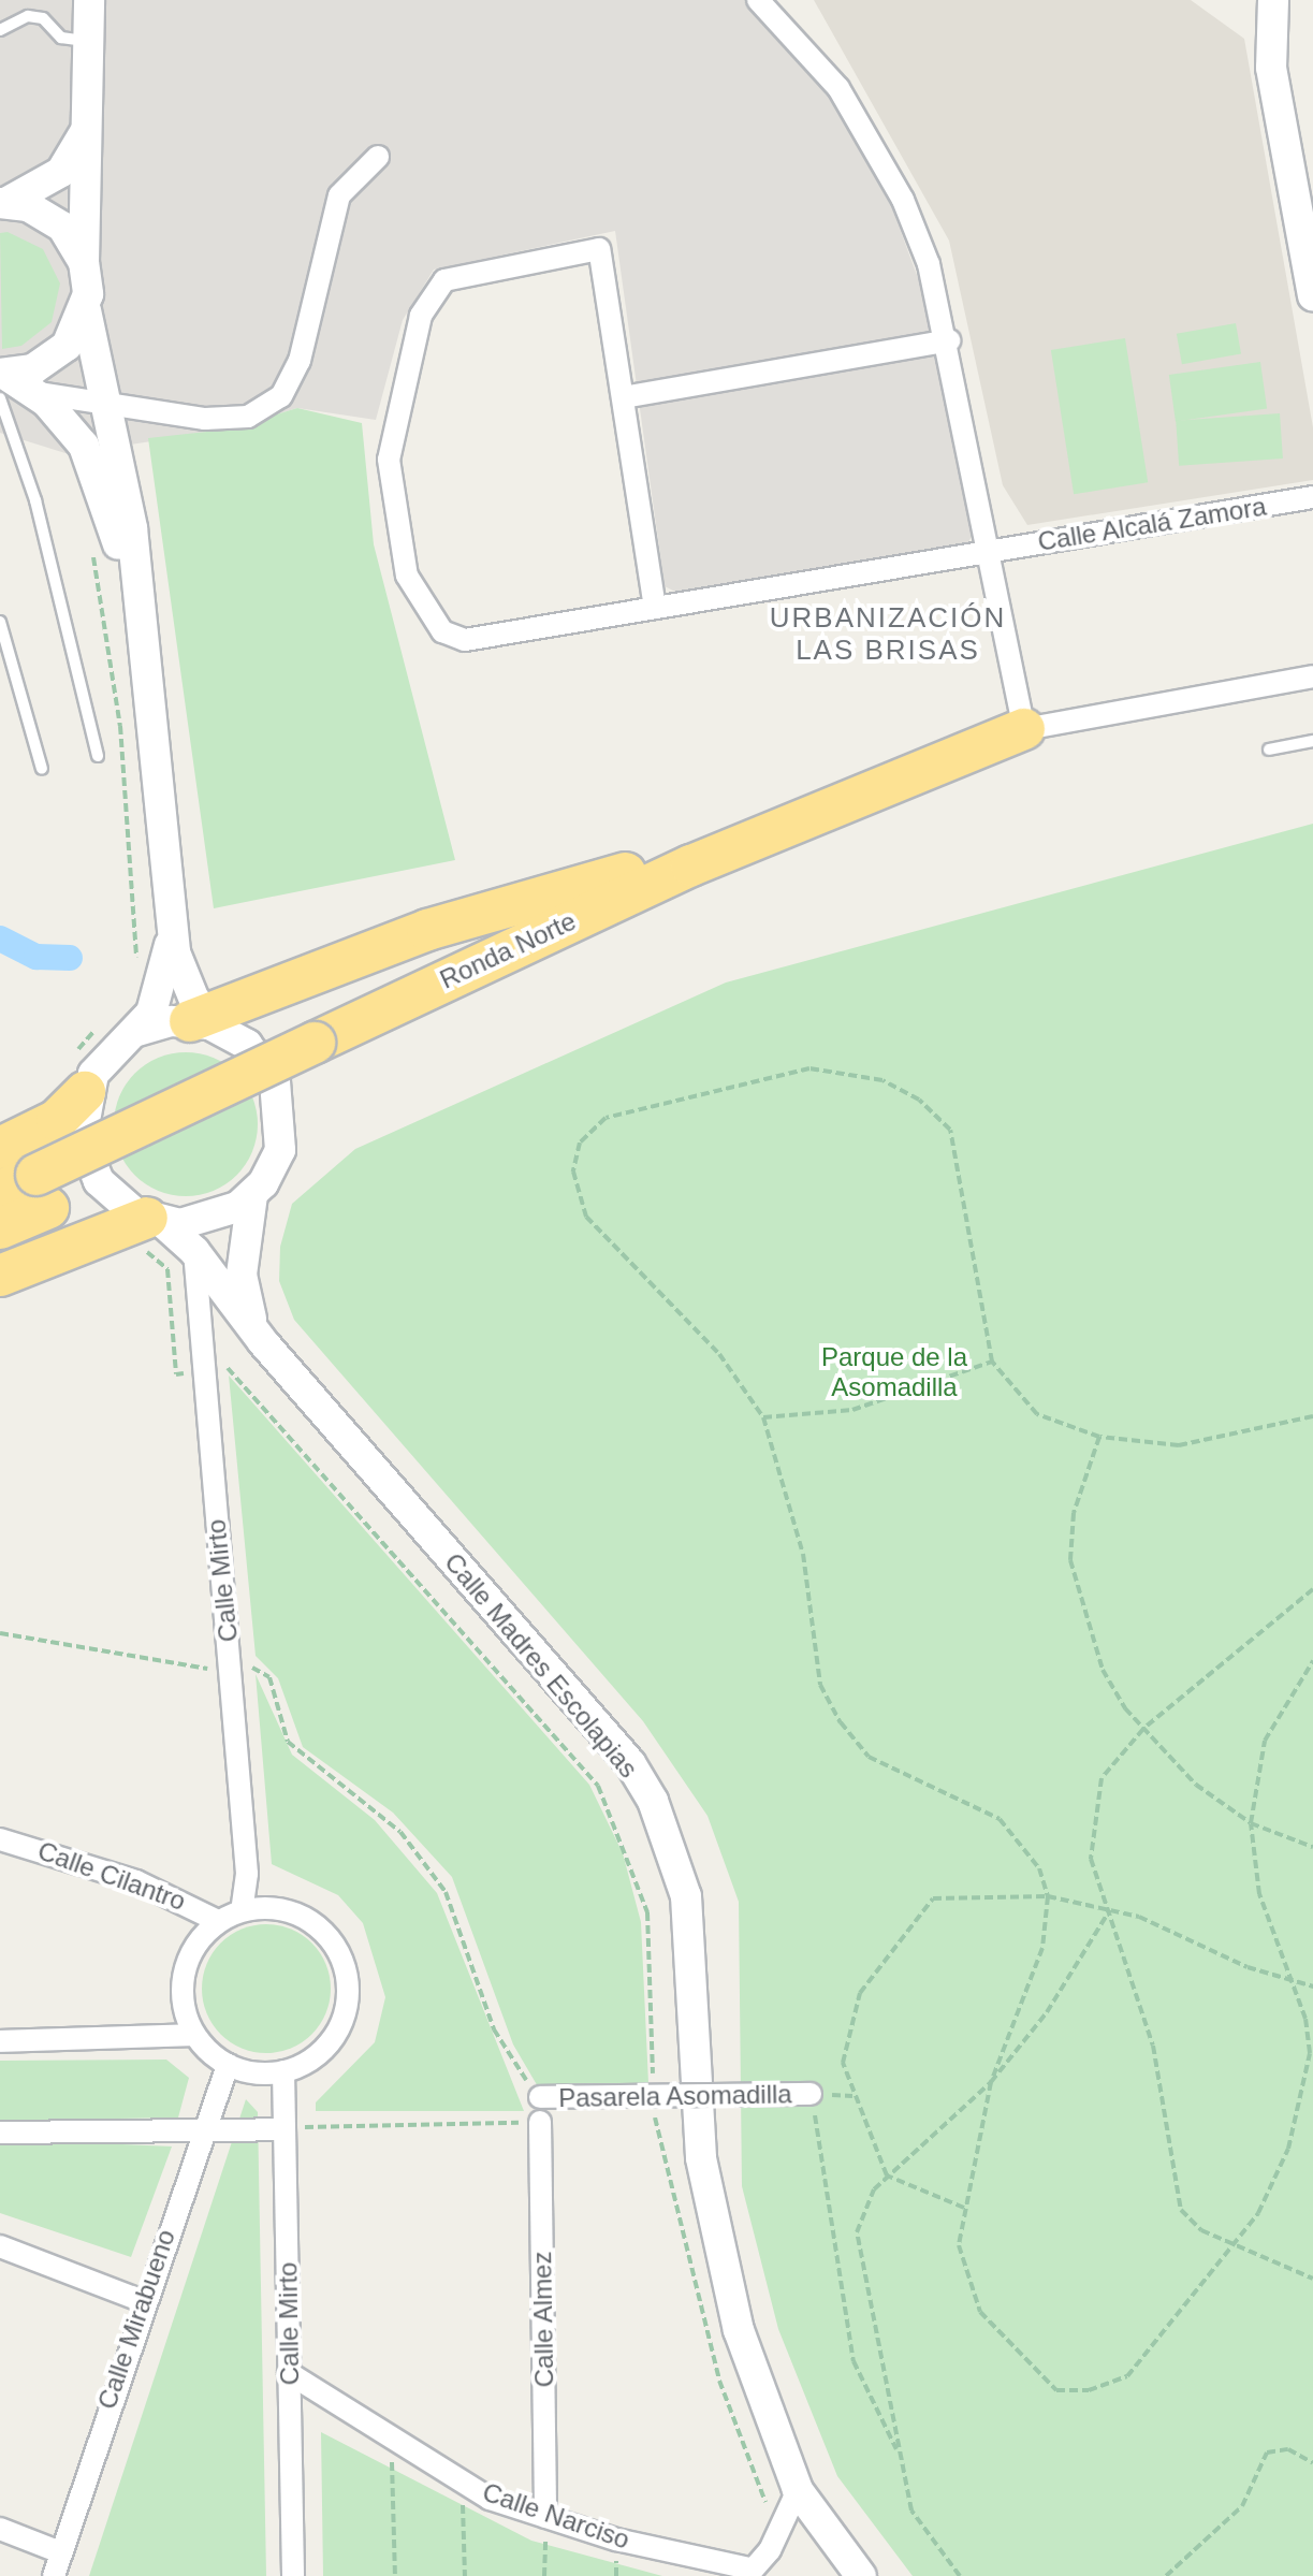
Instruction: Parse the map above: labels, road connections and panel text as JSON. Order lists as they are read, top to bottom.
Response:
{
  "streets": {
    "highway": ["Ronda Norte"],
    "main road": ["Calle Madres Escolapias"],
    "street": [
      "Calle Alcalá Zamora",
      "Calle Mirto",
      "Calle Cilantro",
      "Pasarela Asomadilla",
      "Calle Mirabueno",
      "Calle Almez",
      "Calle Narciso"
    ]
  },
  "crossings": [
    ["Calle Mirto", "Calle Madres Escolapias"],
    ["Calle Mirto", "Calle Cilantro"],
    ["Calle Mirto", "Calle Mirabueno"],
    ["Calle Mirto", "Calle Narciso"],
    ["Calle Cilantro", "Calle Mirabueno"],
    ["Calle Almez", "Calle Narciso"]
  ],
  "districts": ["URBANIZACIÓN LAS BRISAS"],
  "parks": ["Parque de la Asomadilla"]
}
